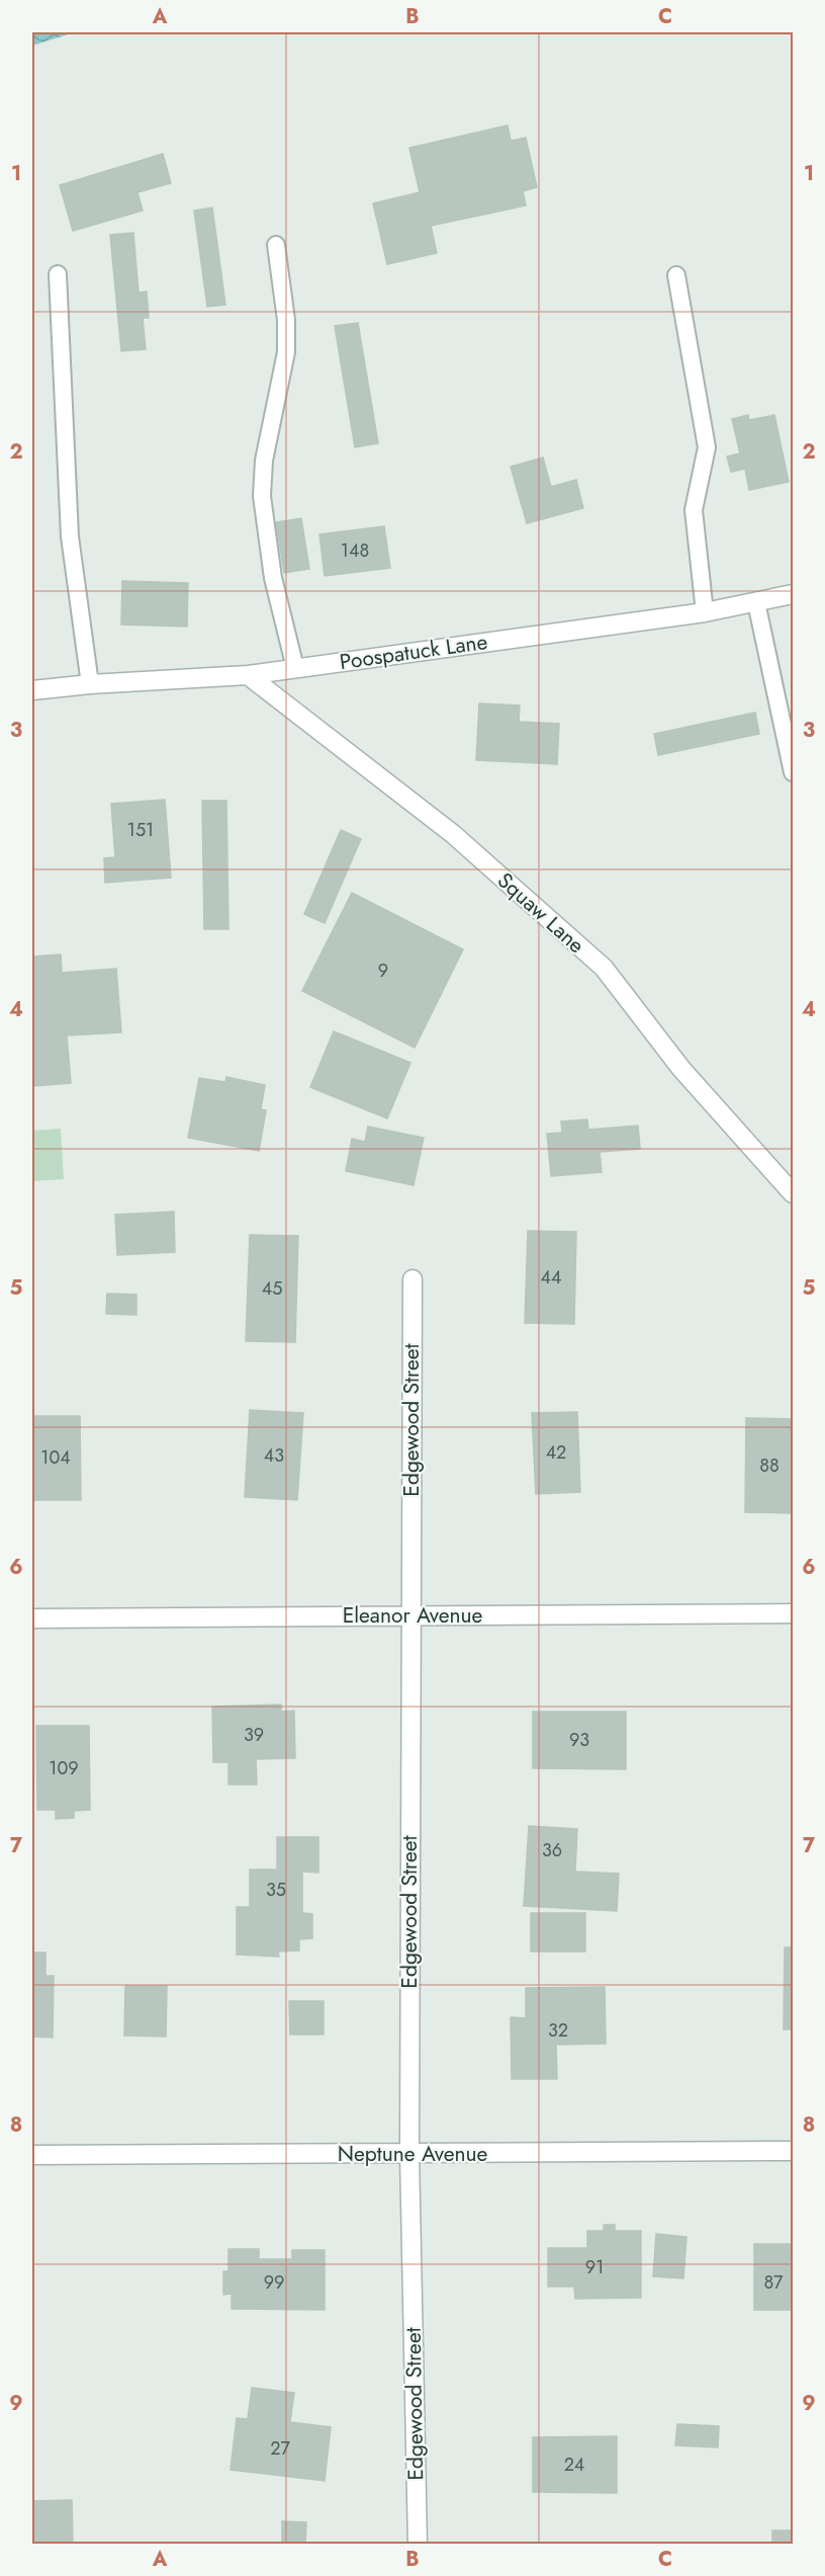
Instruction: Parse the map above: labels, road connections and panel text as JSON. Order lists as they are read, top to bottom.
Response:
{
  "streets": {
    "street": [
      "Poospatuck Lane",
      "Squaw Lane",
      "Edgewood Street",
      "Eleanor Avenue",
      "Neptune Avenue"
    ]
  },
  "crossings": [
    ["Poospatuck Lane", "Squaw Lane"],
    ["Edgewood Street", "Eleanor Avenue"],
    ["Edgewood Street", "Neptune Avenue"]
  ],
  "house_numbers": [
    "148",
    "151",
    "9",
    "44",
    "45",
    "42",
    "43",
    "104",
    "88",
    "39",
    "93",
    "109",
    "36",
    "35",
    "32",
    "91",
    "99",
    "87",
    "27",
    "24"
  ],
  "grid": {
    "columns": ["A", "B", "C"],
    "rows": [
      "1",
      "2",
      "3",
      "4",
      "5",
      "6",
      "7",
      "8",
      "9"
    ]
  }
}
